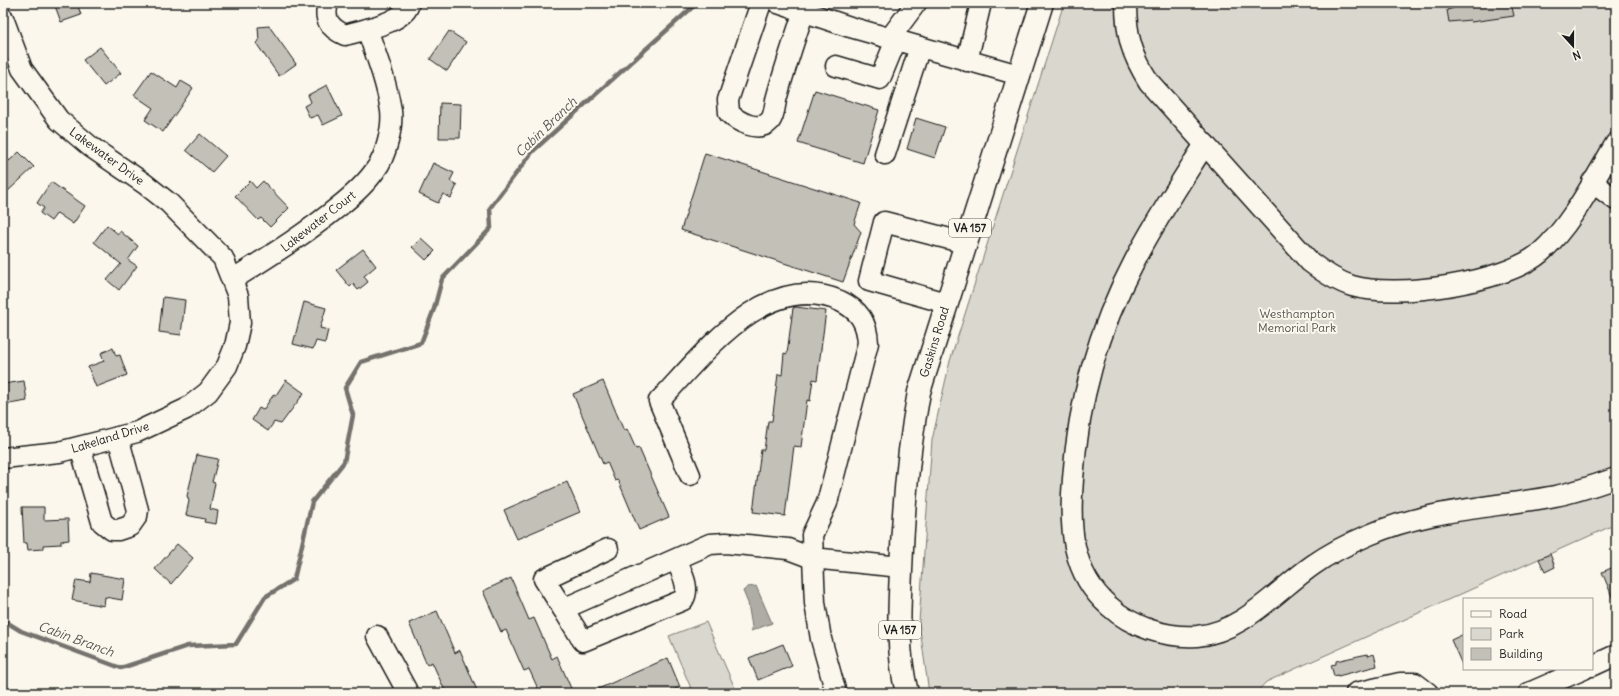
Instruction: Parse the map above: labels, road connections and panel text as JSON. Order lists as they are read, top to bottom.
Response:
{
  "streets": {
    "main road": ["VA 157", "Gaskins Road"],
    "street": ["Lakewater Drive", "Lakewater Court", "Lakeland Drive"]
  },
  "crossings": [
    ["Lakewater Drive", "Lakewater Court"],
    ["Lakewater Drive", "Lakeland Drive"],
    ["Lakewater Court", "Lakeland Drive"]
  ],
  "water": ["Cabin Branch"],
  "parks": ["Westhampton Memorial Park"],
  "legend": ["Road", "Park", "Building"],
  "north": "bottom"
}
